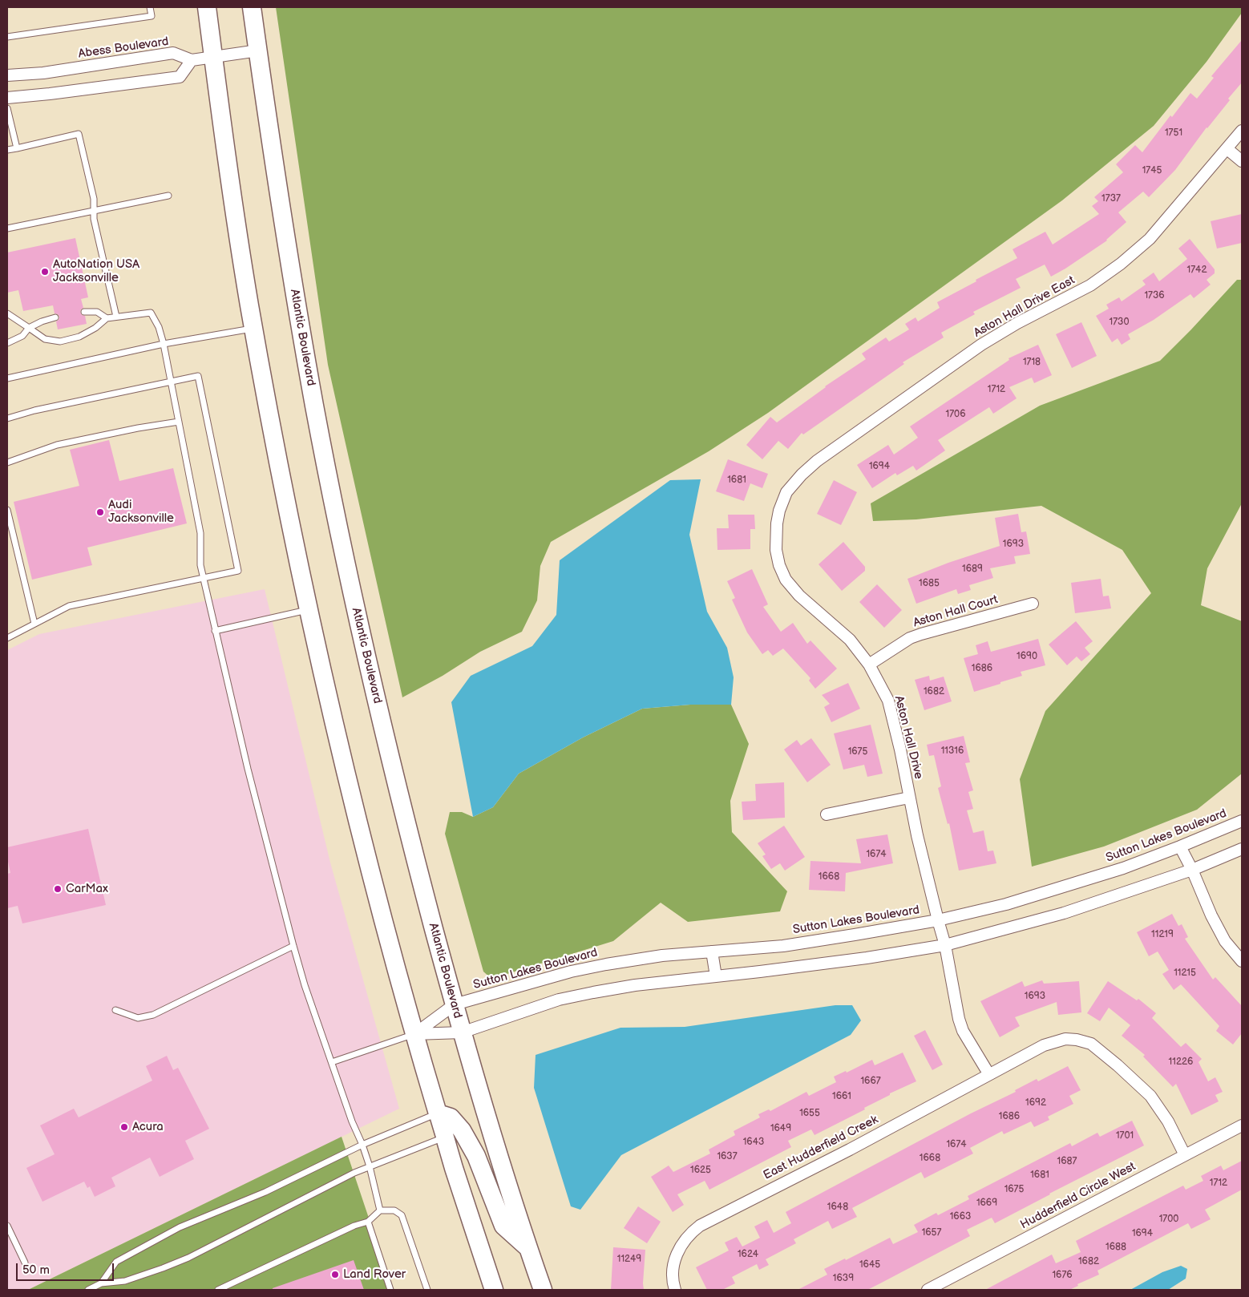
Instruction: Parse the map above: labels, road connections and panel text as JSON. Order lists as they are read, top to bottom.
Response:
{
  "streets": {
    "highway": ["Atlantic Boulevard"],
    "street": [
      "Abess Boulevard",
      "Aston Hall Drive East",
      "Aston Hall Court",
      "Aston Hall Drive",
      "Sutton Lakes Boulevard",
      "East Hudderfield Creek",
      "Hudderfield Circle West"
    ]
  },
  "crossings": [
    ["Aston Hall Drive East", "Aston Hall Drive"],
    ["Atlantic Boulevard", "Sutton Lakes Boulevard"],
    ["Aston Hall Court", "Aston Hall Drive"],
    ["Aston Hall Drive", "Sutton Lakes Boulevard"],
    ["Aston Hall Drive", "East Hudderfield Creek"],
    ["East Hudderfield Creek", "Hudderfield Circle West"]
  ],
  "places": [
    "AutoNation USA Jacksonville",
    "Audi Jacksonville",
    "CarMax",
    "Acura",
    "Land Rover"
  ],
  "house_numbers": [
    "1751",
    "1745",
    "1737",
    "1742",
    "1736",
    "1730",
    "1718",
    "1712",
    "1706",
    "1694",
    "1681",
    "1693",
    "1689",
    "1685",
    "1690",
    "1686",
    "1682",
    "11316",
    "1675",
    "1674",
    "1668",
    "11219",
    "11215",
    "1693",
    "11226",
    "1667",
    "1661",
    "1692",
    "1655",
    "1686",
    "1649",
    "1701",
    "1643",
    "1674",
    "1637",
    "1668",
    "1687",
    "1625",
    "1681",
    "1712",
    "1675",
    "1669",
    "1648",
    "1663",
    "1700",
    "1657",
    "1694",
    "1688",
    "1624",
    "11249",
    "1682",
    "1645",
    "1676",
    "1639"
  ],
  "scale_bar": "50 m"
}
